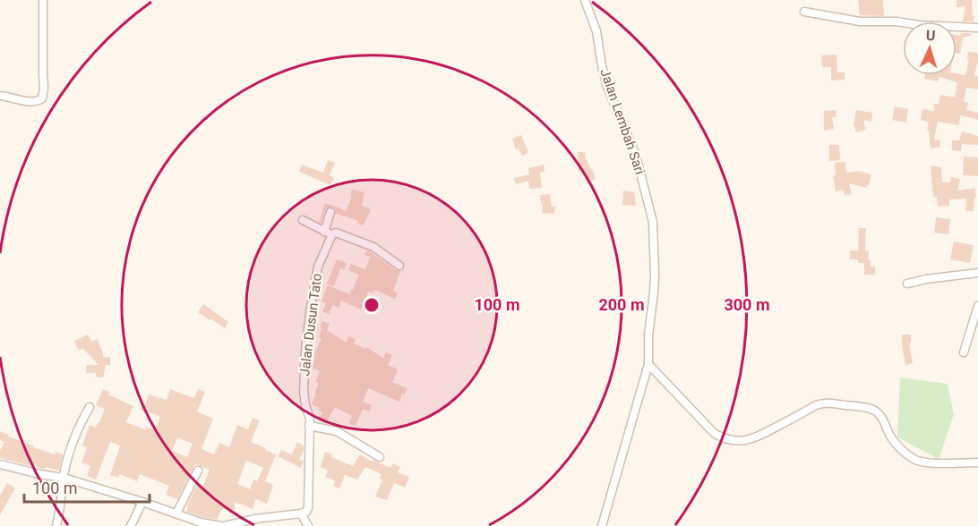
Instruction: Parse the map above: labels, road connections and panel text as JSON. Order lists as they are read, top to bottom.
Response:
{
  "streets": {
    "street": ["Jalan Lembah Sari", "Jalan Dusun Tato"]
  },
  "scale_bar": "100 m",
  "north": "top",
  "rings": ["100 m", "200 m", "300 m"]
}
